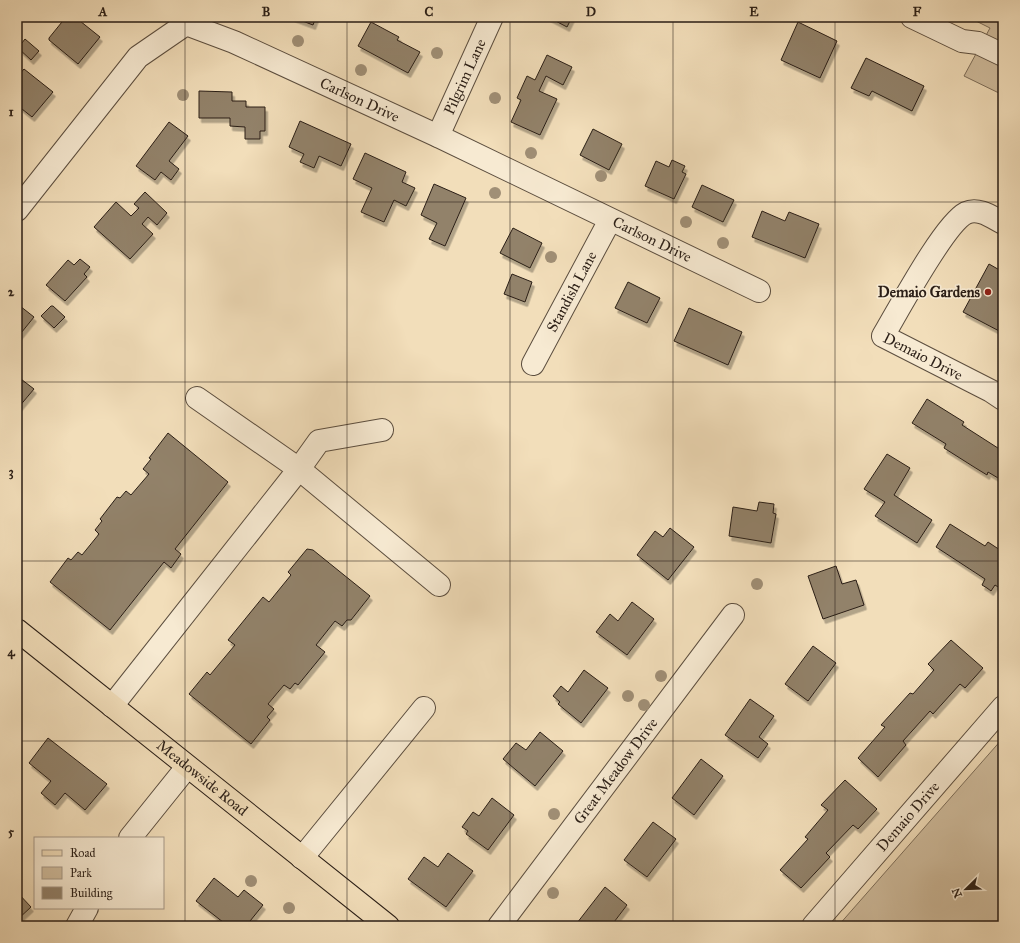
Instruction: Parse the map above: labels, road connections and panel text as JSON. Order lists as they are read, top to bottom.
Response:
{
  "streets": {
    "main road": ["Meadowside Road"],
    "street": [
      "Pilgrim Lane",
      "Carlson Drive",
      "Standish Lane",
      "Demaio Drive",
      "Great Meadow Drive"
    ]
  },
  "crossings": [
    ["Pilgrim Lane", "Carlson Drive"],
    ["Carlson Drive", "Standish Lane"]
  ],
  "places": ["Demaio Gardens"],
  "legend": ["Road", "Park", "Building"],
  "north": "bottom left",
  "grid": {
    "columns": [
      "A",
      "B",
      "C",
      "D",
      "E",
      "F"
    ],
    "rows": [
      "1",
      "2",
      "3",
      "4",
      "5"
    ]
  }
}
